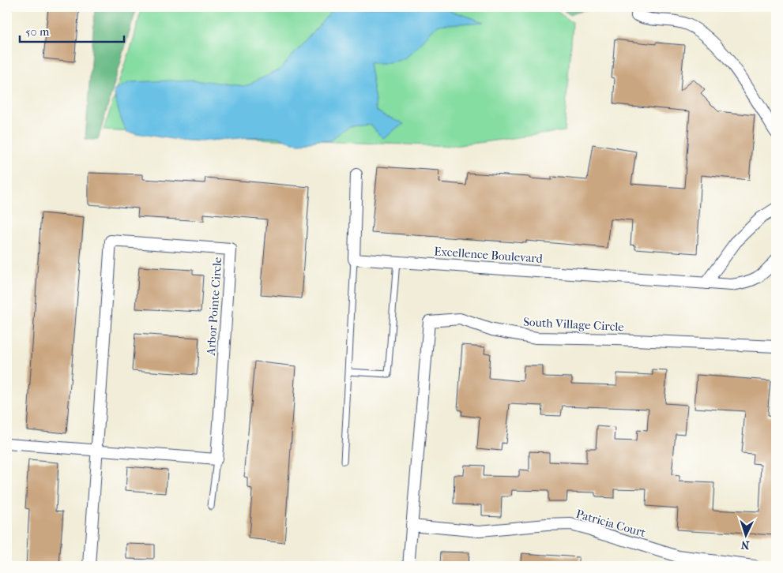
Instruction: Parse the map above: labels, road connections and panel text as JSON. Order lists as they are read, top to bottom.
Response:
{
  "streets": {
    "street": [
      "Excellence Boulevard",
      "Arbor Pointe Circle",
      "South Village Circle",
      "Patricia Court"
    ]
  },
  "crossings": [
    ["South Village Circle", "Patricia Court"]
  ],
  "scale_bar": "50 m",
  "north": "bottom"
}
